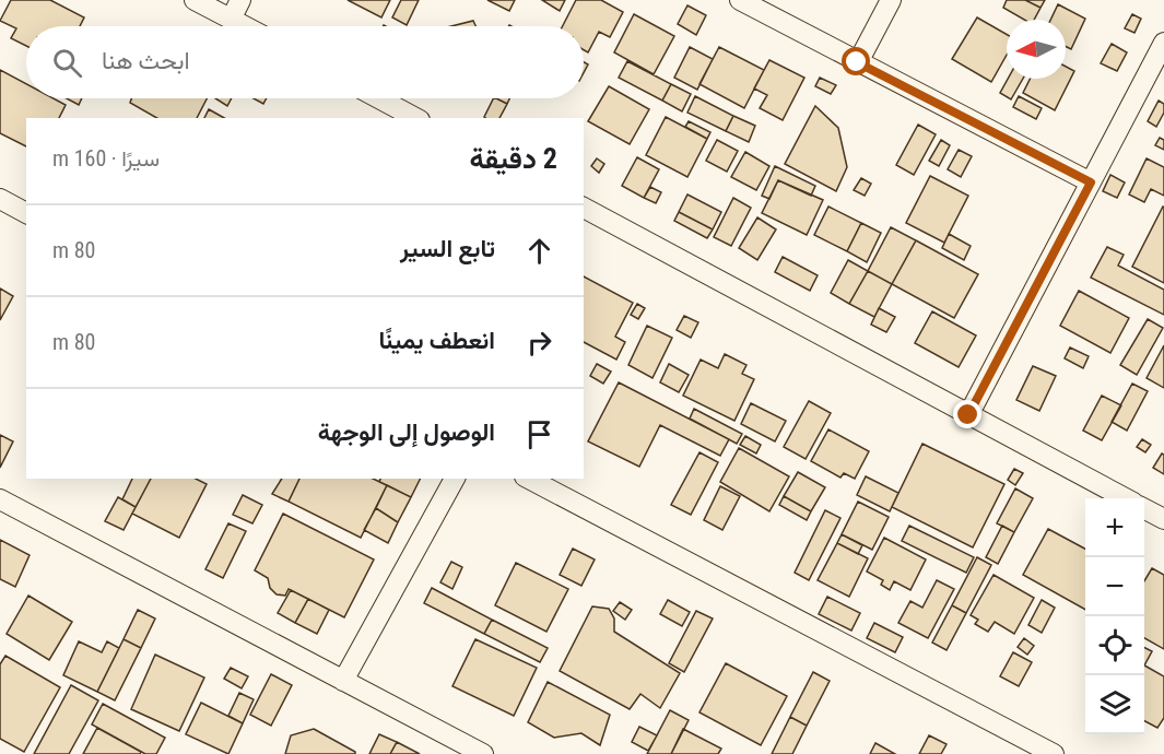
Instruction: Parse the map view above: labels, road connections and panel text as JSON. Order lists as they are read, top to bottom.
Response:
{
  "north": "left",
  "page": {
    "search": "ابحث هنا",
    "heading": ["2 دقيقة", "سيرًا · 160 m"],
    "list": [
      ["تابع السير", "80 m"],
      ["انعطف يمينًا", "80 m"],
      "الوصول إلى الوجهة"
    ],
    "map_buttons": ["+", "−"]
  }
}
